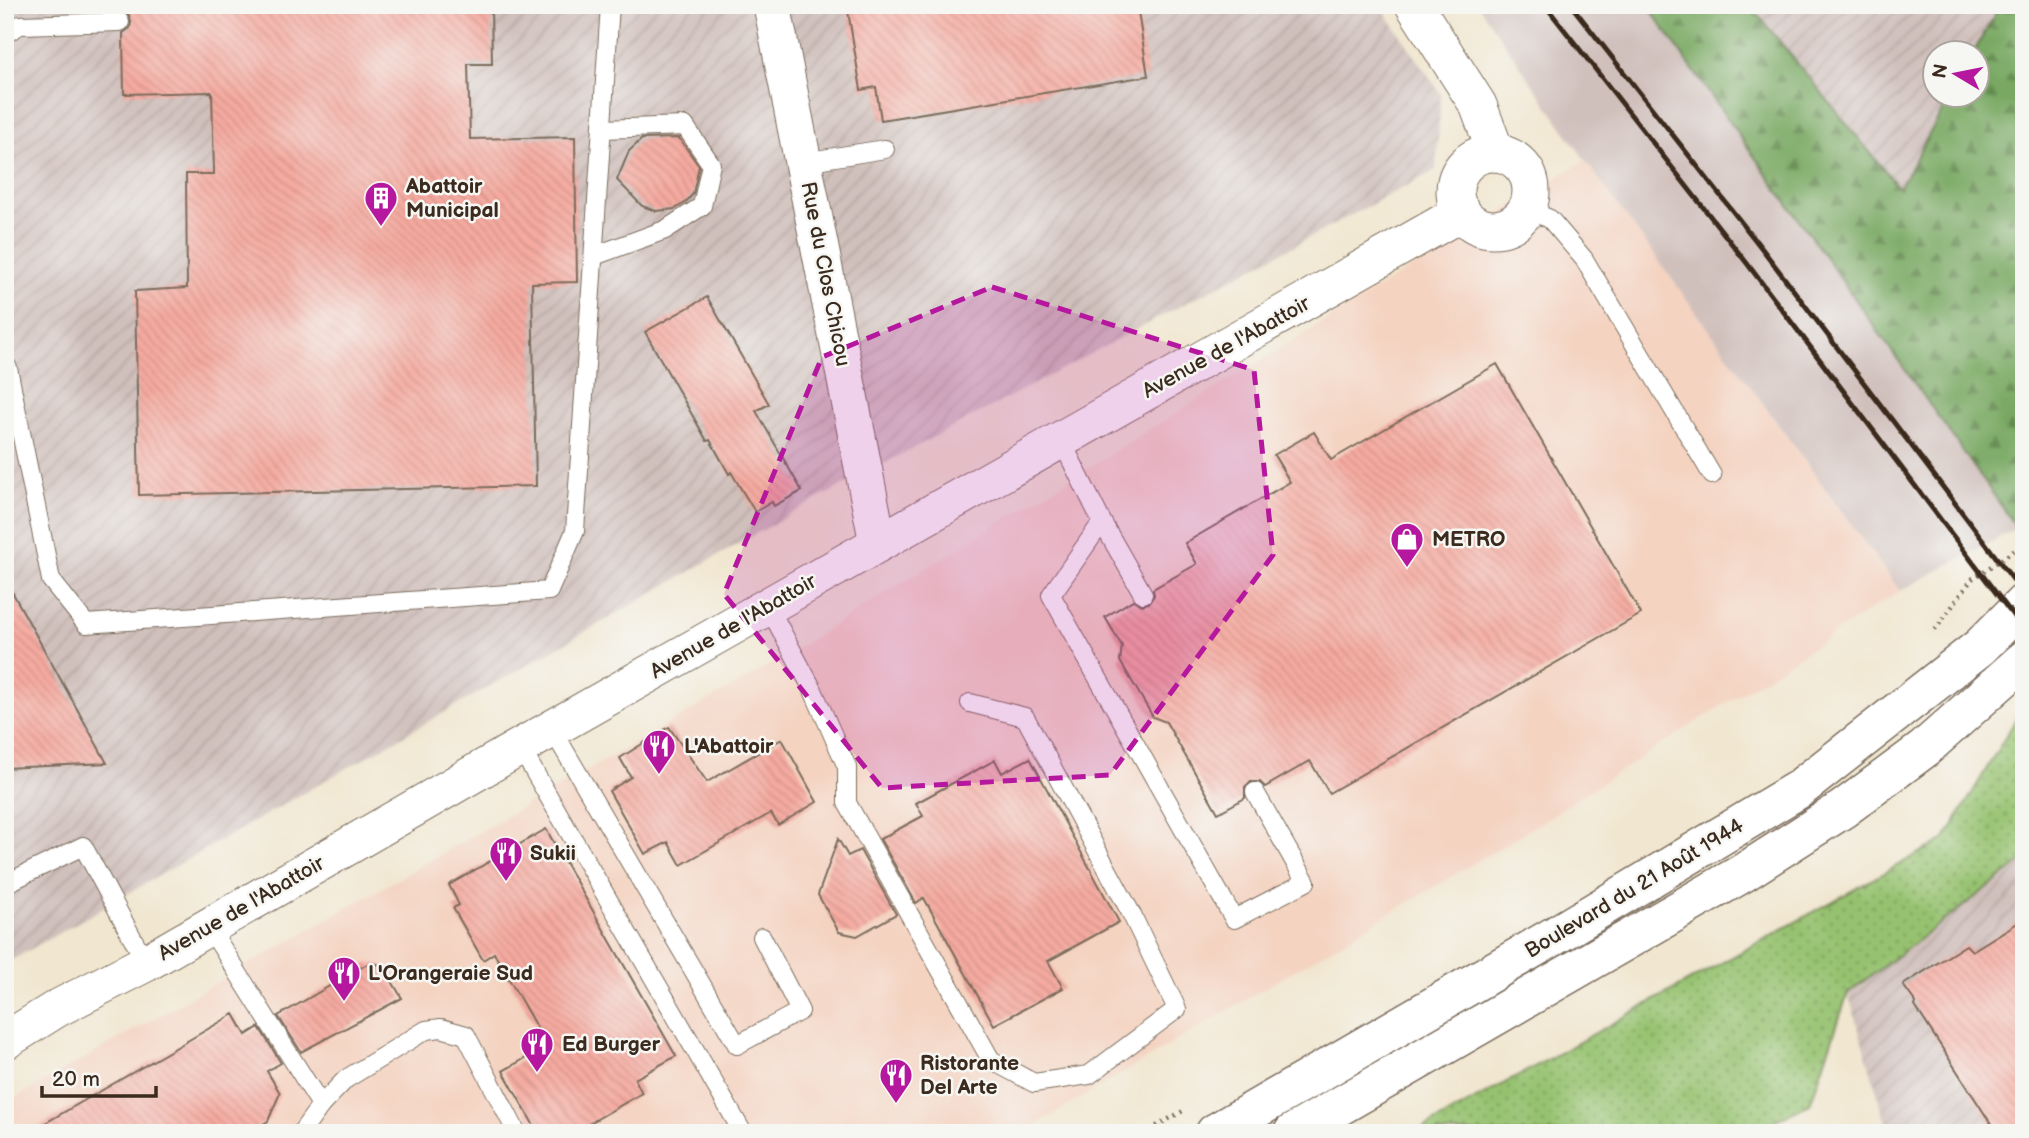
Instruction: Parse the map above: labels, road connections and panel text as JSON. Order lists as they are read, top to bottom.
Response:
{
  "streets": {
    "main road": ["Boulevard du 21 Août 1944"],
    "street": ["Rue du Clos Chicou", "Avenue de l'Abattoir"]
  },
  "crossings": [
    ["Rue du Clos Chicou", "Avenue de l'Abattoir"]
  ],
  "places": {
    "building": ["Abattoir Municipal"],
    "shop": ["METRO"],
    "restaurant": [
      "L'Abattoir",
      "Sukii",
      "L'Orangeraie Sud",
      "Ed Burger",
      "Ristorante Del Arte"
    ]
  },
  "scale_bar": "20 m",
  "north": "left"
}
